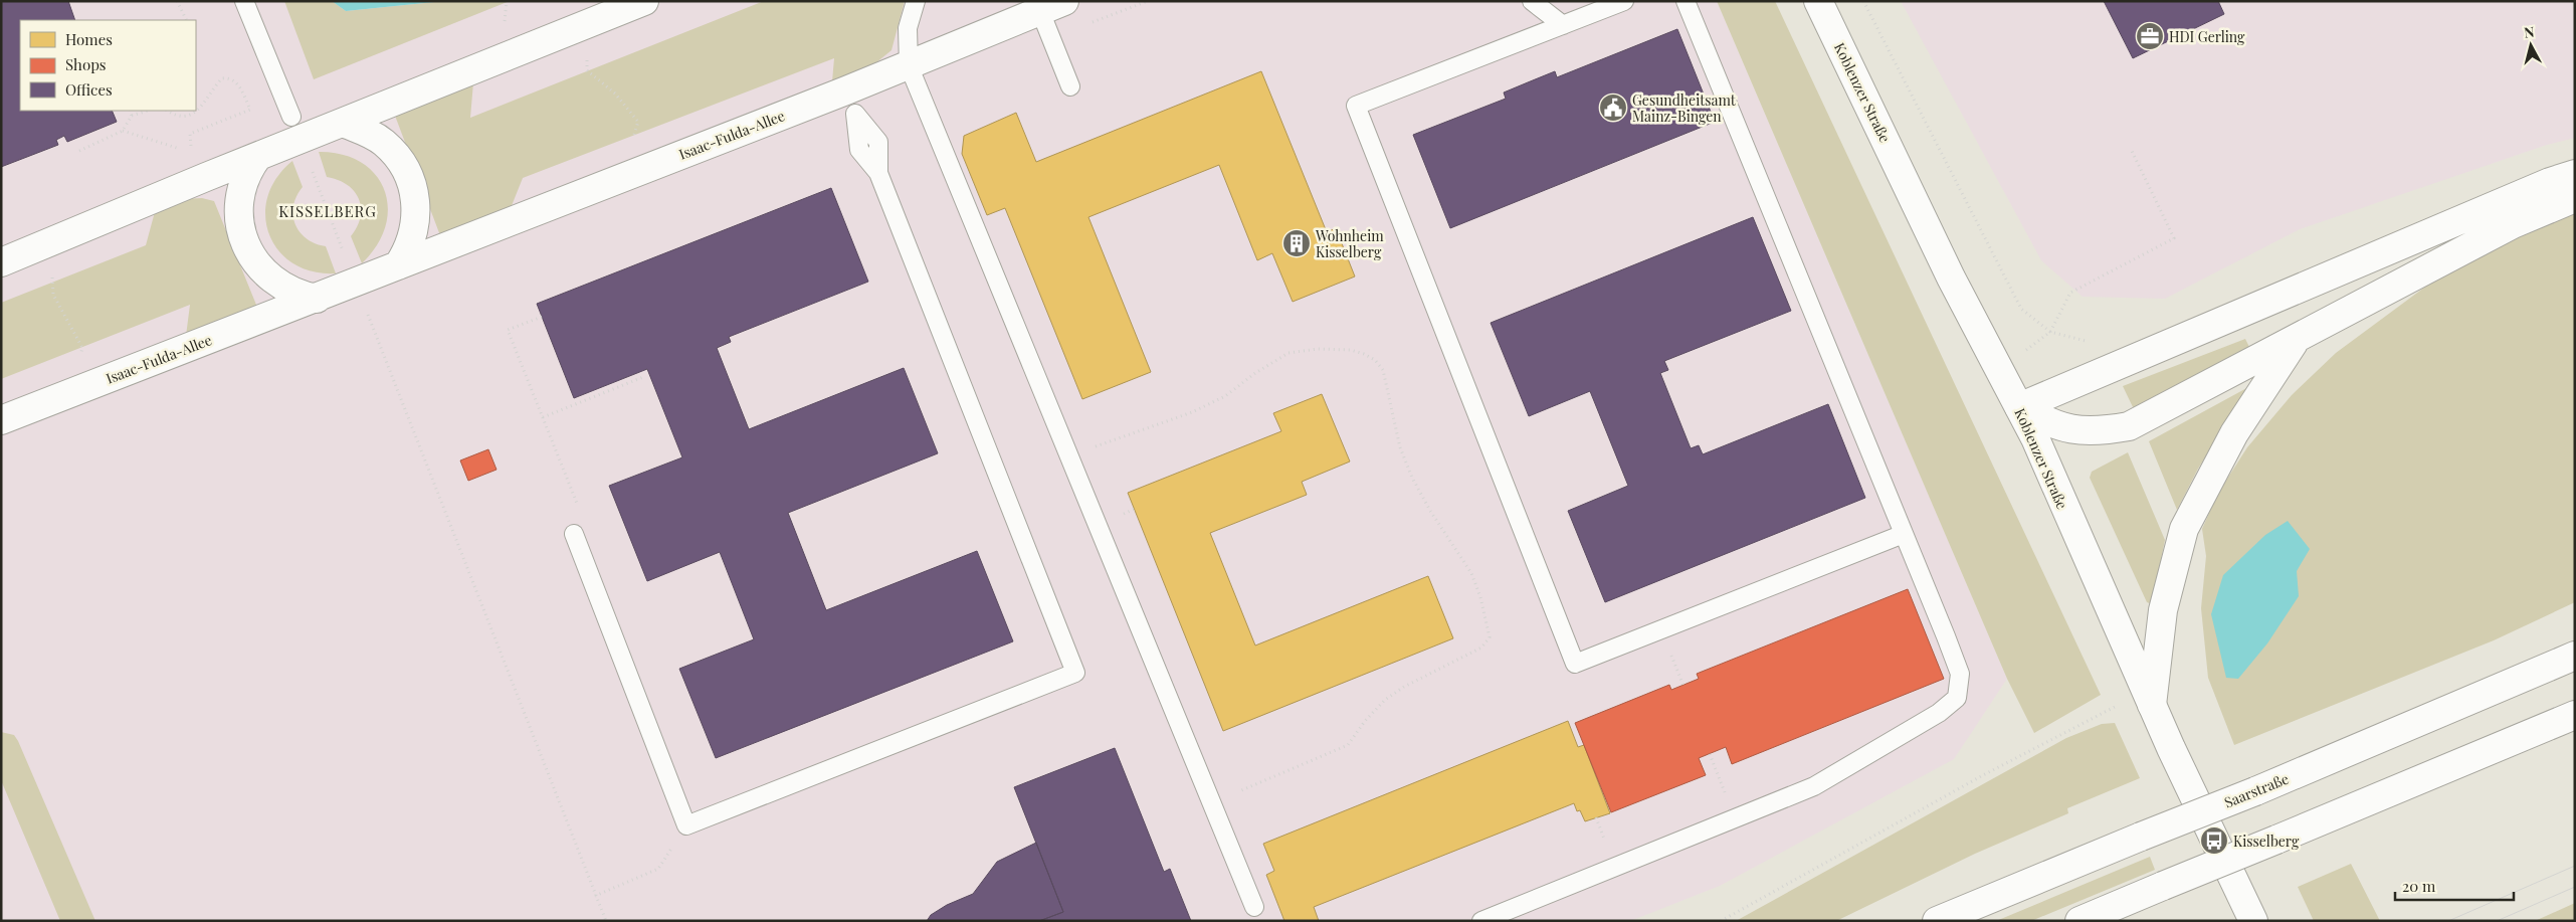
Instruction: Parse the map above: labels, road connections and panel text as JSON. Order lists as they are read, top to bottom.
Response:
{
  "streets": {
    "main road": ["Koblenzer Straße", "Isaac-Fulda-Allee", "Saarstraße"]
  },
  "districts": ["KISSELBERG"],
  "places": {
    "office": ["HDI Gerling"],
    "public building": ["Gesundheitsamt Mainz-Bingen"],
    "building": ["Wohnheim Kisselberg"],
    "bus stop": ["Kisselberg"]
  },
  "legend": ["Homes", "Shops", "Offices"],
  "scale_bar": "20 m",
  "north": "top"
}
